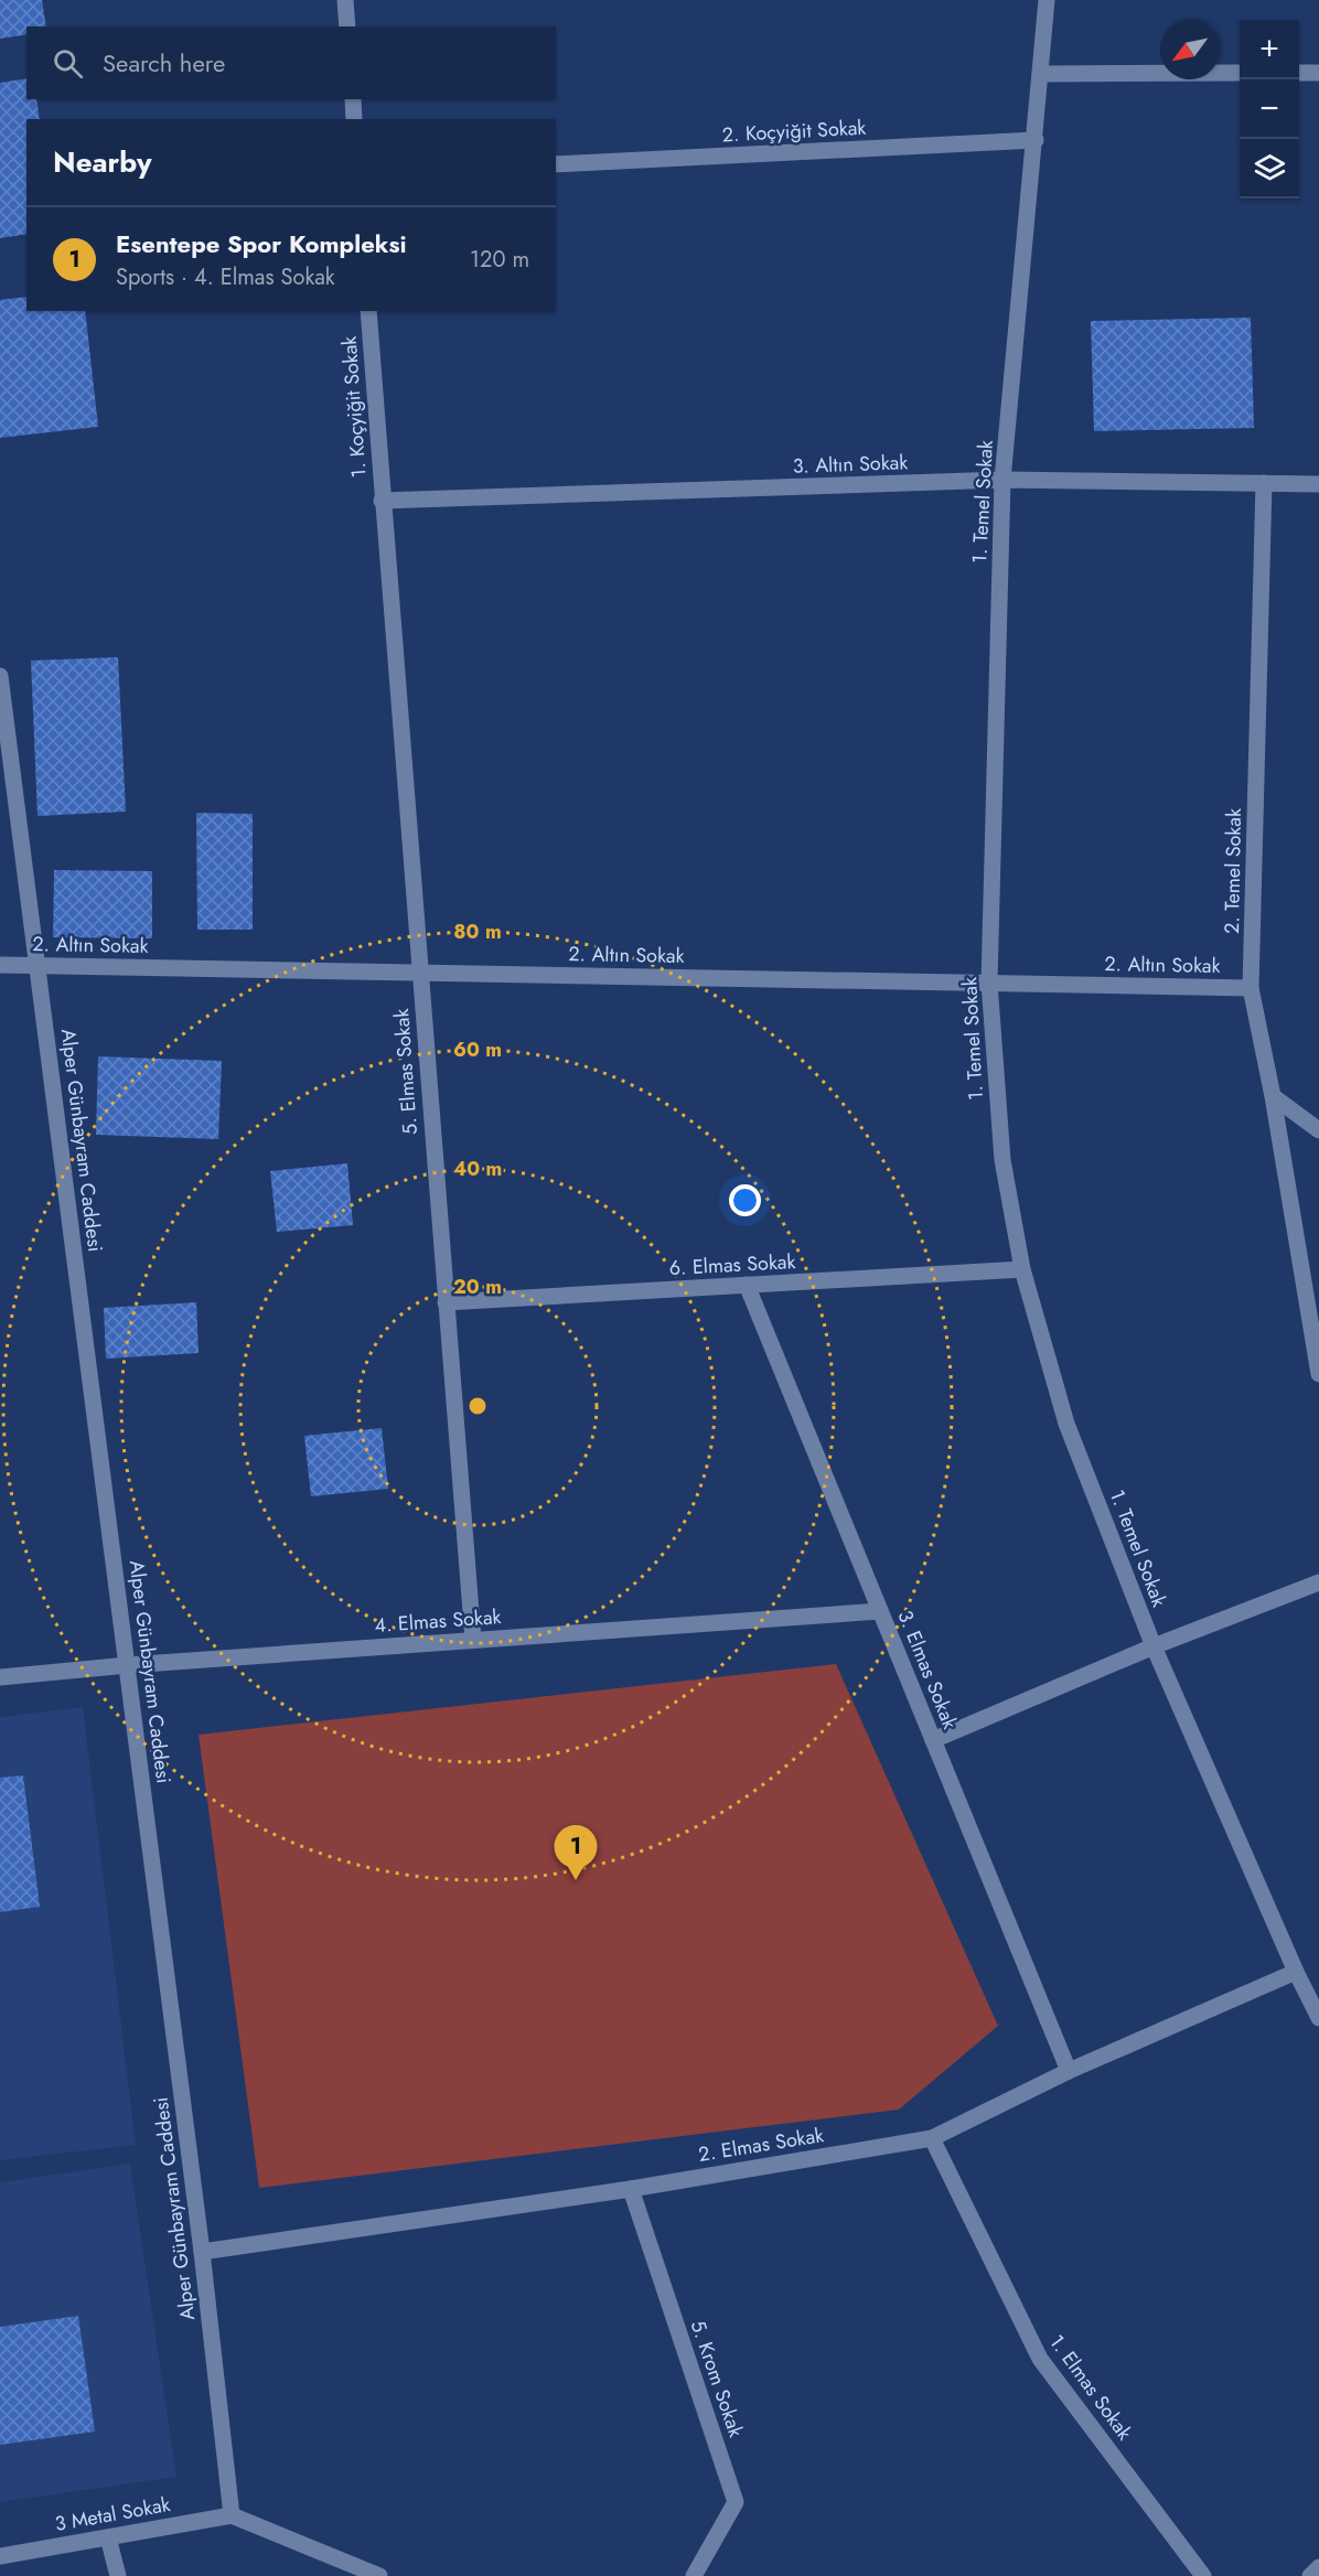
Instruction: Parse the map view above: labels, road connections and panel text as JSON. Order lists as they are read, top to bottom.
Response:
{
  "streets": {
    "street": [
      "2. Koçyiğit Sokak",
      "1. Koçyiğit Sokak",
      "3. Altın Sokak",
      "1. Temel Sokak",
      "2. Temel Sokak",
      "2. Altın Sokak",
      "5. Elmas Sokak",
      "Alper Günbayram Caddesi",
      "6. Elmas Sokak",
      "4. Elmas Sokak",
      "3. Elmas Sokak",
      "2. Elmas Sokak",
      "5. Krom Sokak",
      "1. Elmas Sokak",
      "3 Metal Sokak"
    ]
  },
  "crossings": [
    ["2. Koçyiğit Sokak", "1. Temel Sokak"],
    ["1. Koçyiğit Sokak", "3. Altın Sokak"],
    ["1. Koçyiğit Sokak", "5. Elmas Sokak"],
    ["3. Altın Sokak", "1. Temel Sokak"],
    ["3. Altın Sokak", "2. Temel Sokak"],
    ["3. Altın Sokak", "5. Elmas Sokak"],
    ["1. Temel Sokak", "2. Altın Sokak"],
    ["1. Temel Sokak", "6. Elmas Sokak"],
    ["1. Temel Sokak", "2. Elmas Sokak"],
    ["2. Temel Sokak", "2. Altın Sokak"],
    ["2. Altın Sokak", "5. Elmas Sokak"],
    ["2. Altın Sokak", "Alper Günbayram Caddesi"],
    ["5. Elmas Sokak", "6. Elmas Sokak"],
    ["5. Elmas Sokak", "4. Elmas Sokak"],
    ["Alper Günbayram Caddesi", "4. Elmas Sokak"],
    ["Alper Günbayram Caddesi", "2. Elmas Sokak"],
    ["Alper Günbayram Caddesi", "3 Metal Sokak"],
    ["6. Elmas Sokak", "3. Elmas Sokak"],
    ["4. Elmas Sokak", "3. Elmas Sokak"],
    ["3. Elmas Sokak", "2. Elmas Sokak"],
    ["2. Elmas Sokak", "5. Krom Sokak"],
    ["2. Elmas Sokak", "1. Elmas Sokak"]
  ],
  "north": "bottom left",
  "page": {
    "map_buttons": ["+", "−"],
    "search": "Search here",
    "heading": "Nearby",
    "list": [
      {
        "mark": "1",
        "name": "Esentepe Spor Kompleksi",
        "note": "Sports · 4. Elmas Sokak",
        "value": "120 m"
      }
    ],
    "pins": "1"
  },
  "rings": [
    "80 m",
    "60 m",
    "40 m",
    "20 m"
  ]
}
